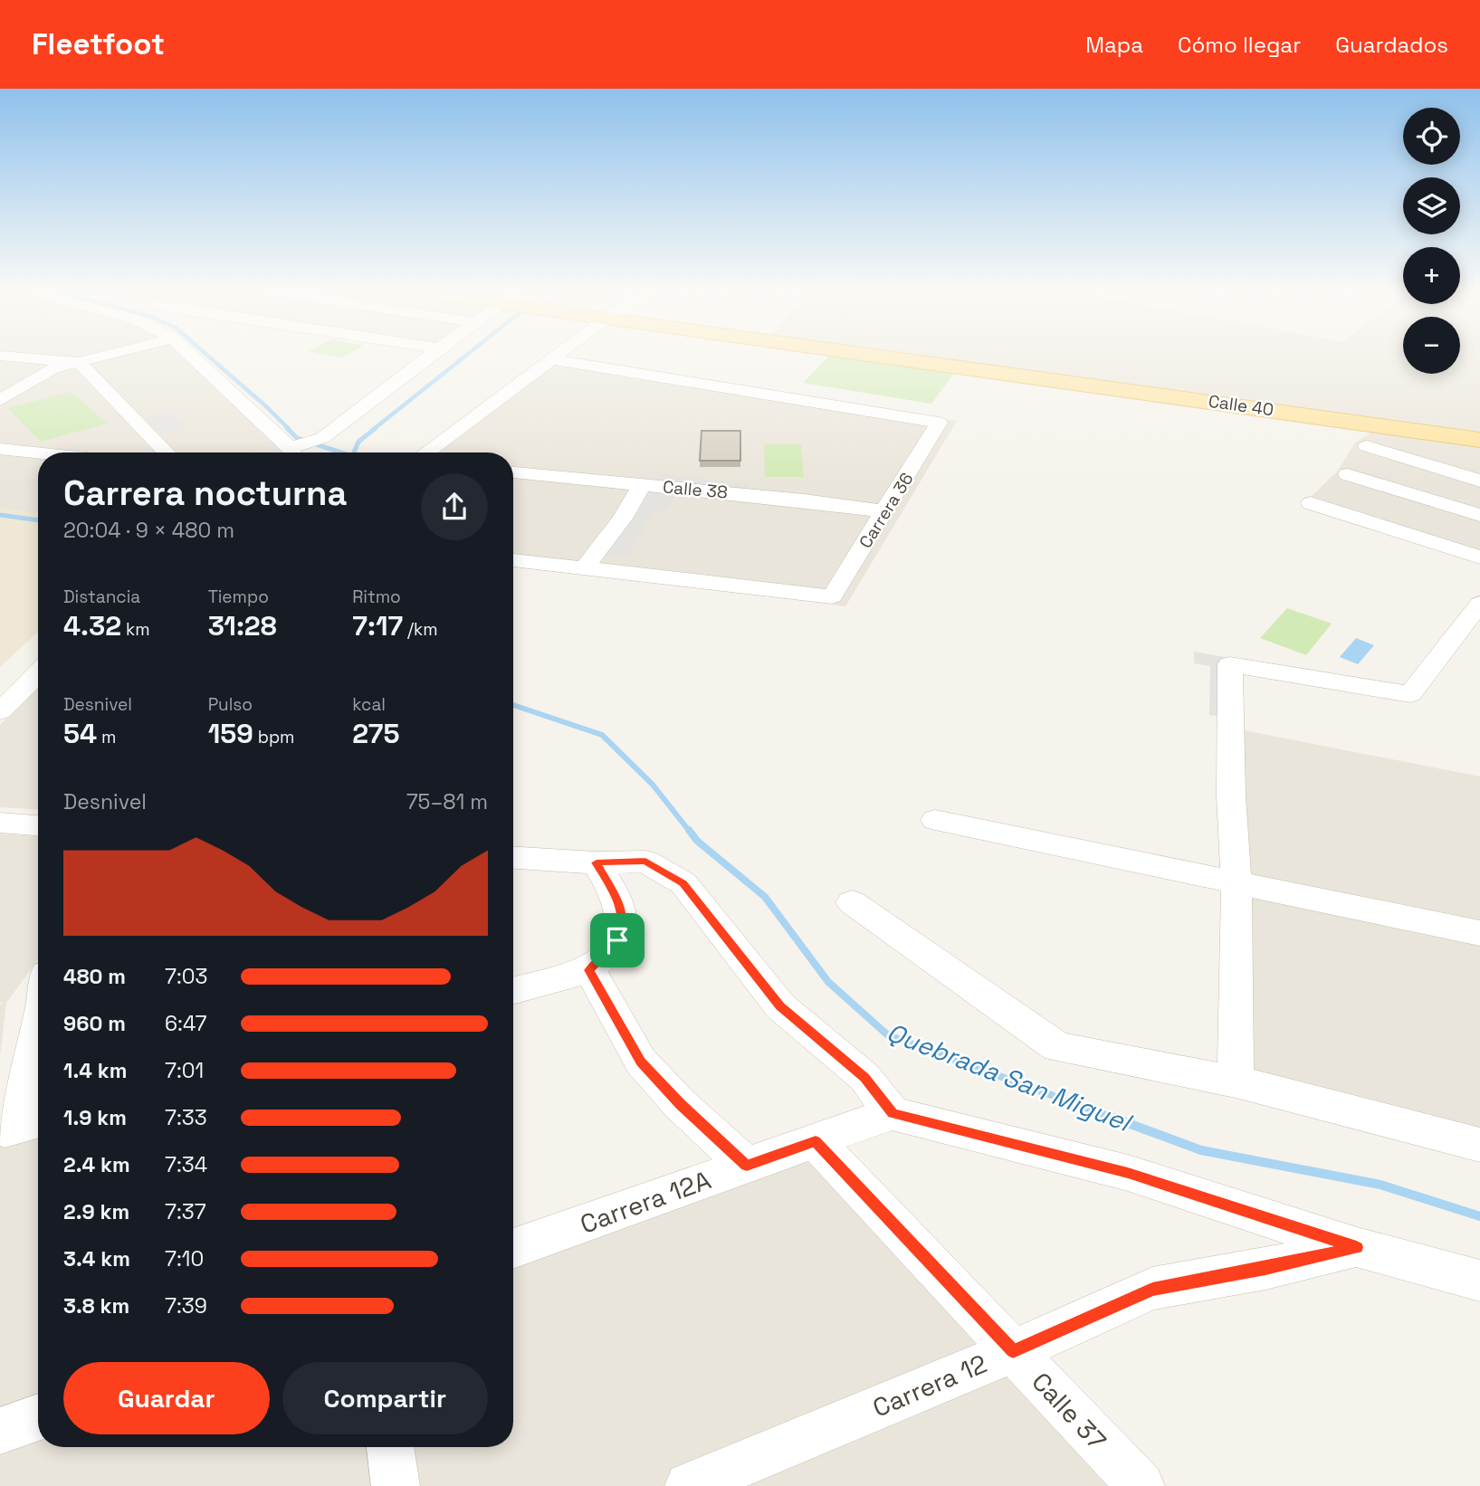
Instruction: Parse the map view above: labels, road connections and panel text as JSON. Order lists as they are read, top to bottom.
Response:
{
  "streets": {
    "main road": ["Calle 40"],
    "street": [
      "Calle 38",
      "Carrera 36",
      "Carrera 12A",
      "Carrera 12",
      "Calle 37"
    ]
  },
  "crossings": [
    ["Calle 38", "Carrera 36"],
    ["Carrera 12A", "Calle 37"],
    ["Carrera 12", "Calle 37"]
  ],
  "water": ["Quebrada San Miguel"],
  "page": {
    "header": "Fleetfoot",
    "nav": ["Mapa", "Cómo llegar", "Guardados"],
    "map_buttons": ["+", "−"],
    "heading": ["Carrera nocturna", "20:04 · 9 × 480 m"],
    "stats": [
      ["Distancia", "4.32 km"],
      ["Tiempo", "31:28"],
      ["Ritmo", "7:17 /km"],
      ["Desnivel", "54 m"],
      ["Pulso", "159 bpm"],
      ["kcal", "275"]
    ],
    "chart": ["Desnivel", "75–81 m"],
    "list": [
      {
        "name": "480 m",
        "note": "7:03"
      },
      {
        "name": "960 m",
        "note": "6:47"
      },
      {
        "name": "1.4 km",
        "note": "7:01"
      },
      {
        "name": "1.9 km",
        "note": "7:33"
      },
      {
        "name": "2.4 km",
        "note": "7:34"
      },
      {
        "name": "2.9 km",
        "note": "7:37"
      },
      {
        "name": "3.4 km",
        "note": "7:10"
      },
      {
        "name": "3.8 km",
        "note": "7:39"
      }
    ],
    "buttons": ["Guardar", "Compartir"]
  }
}
